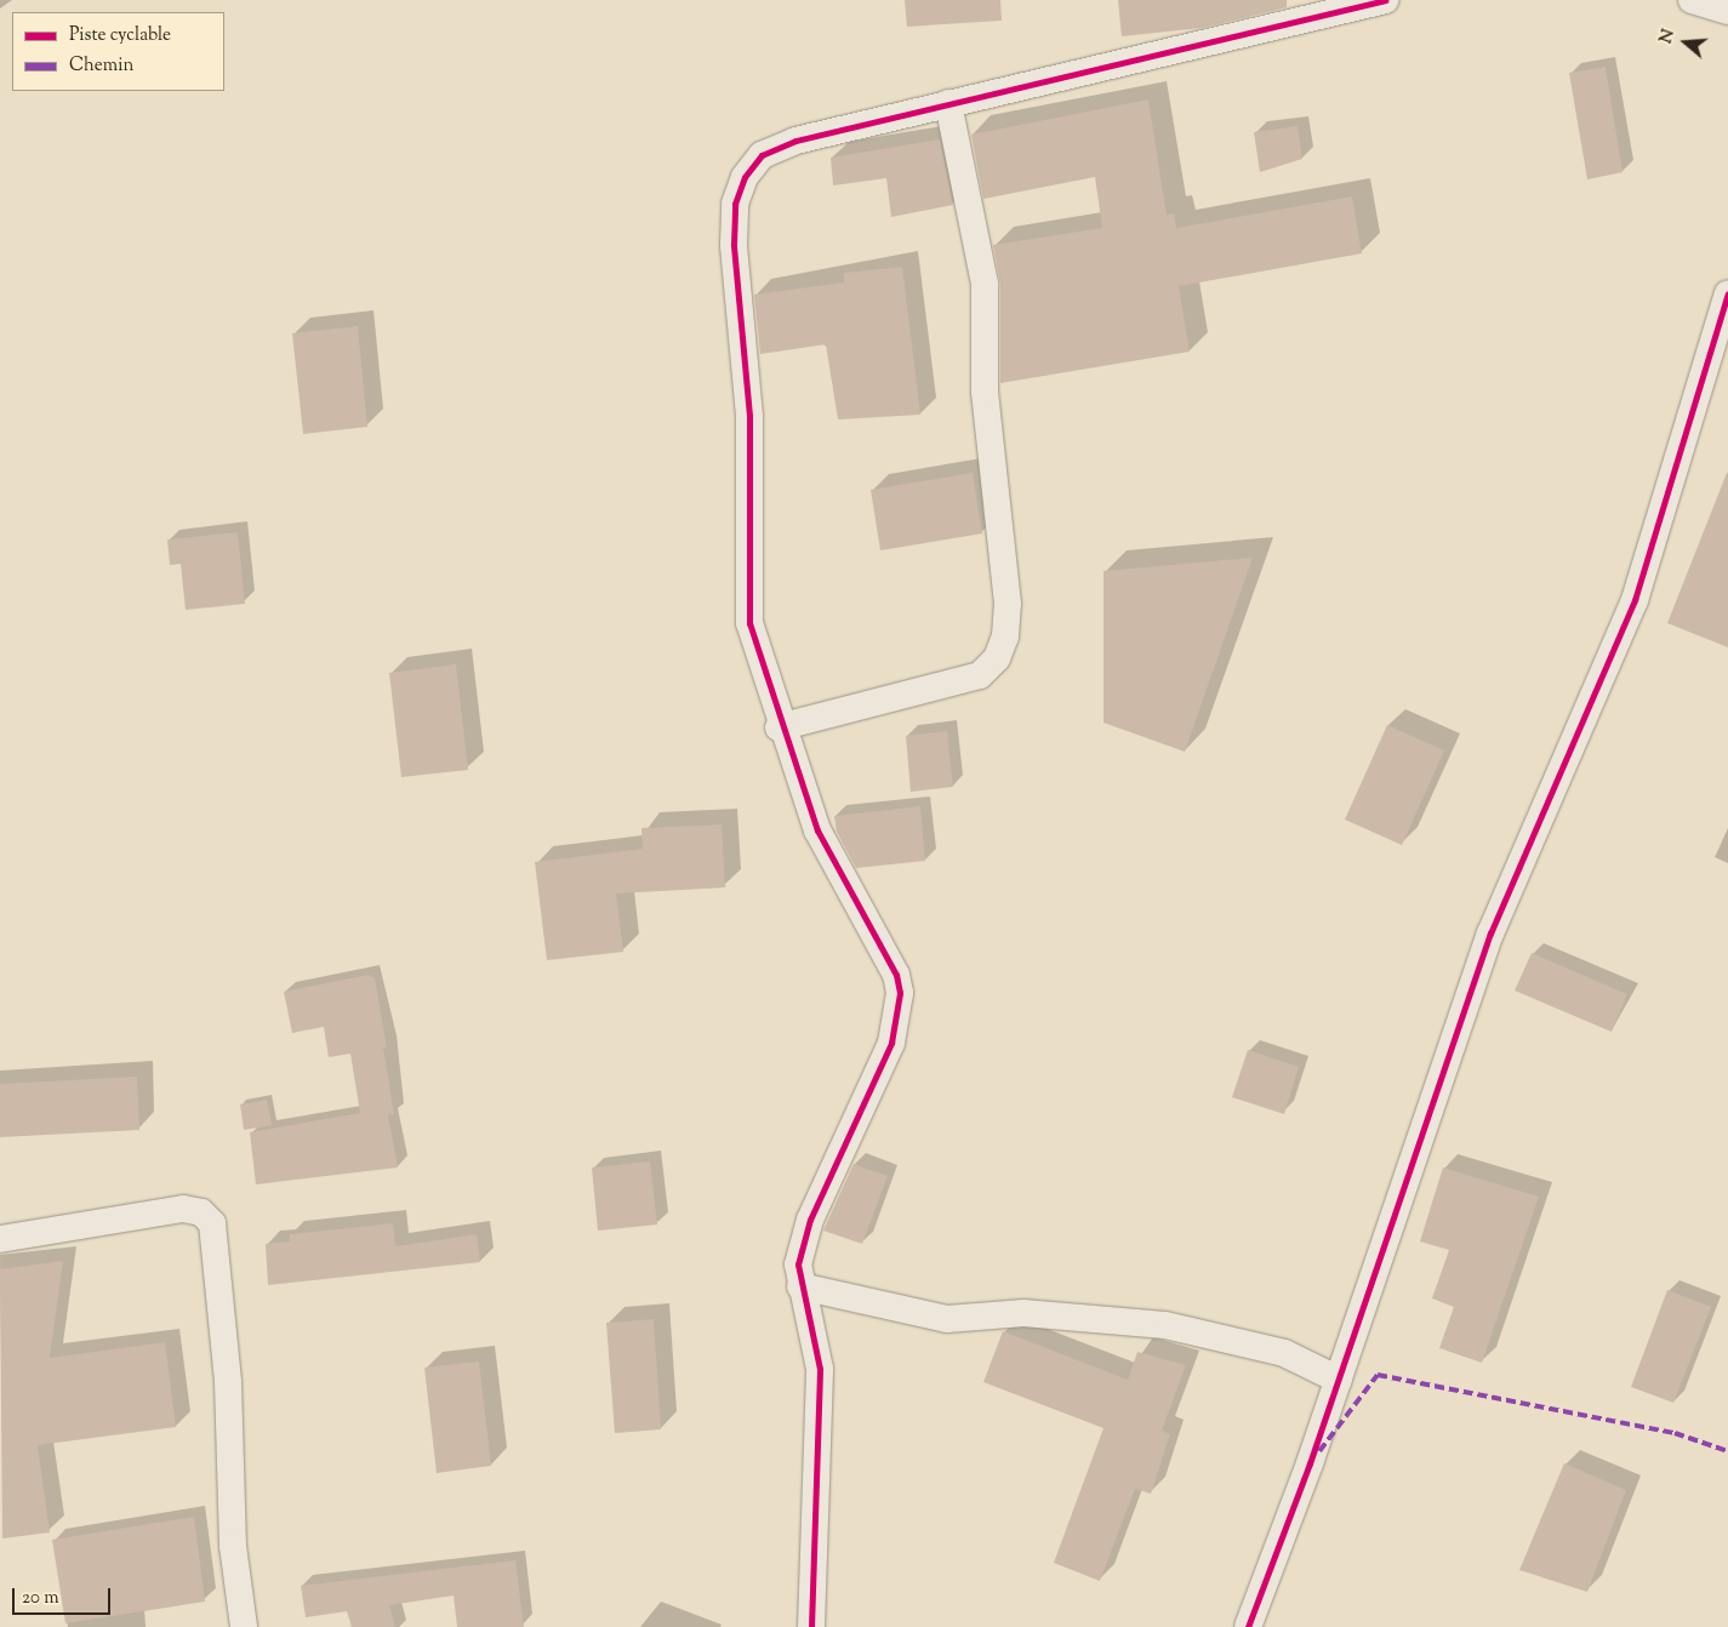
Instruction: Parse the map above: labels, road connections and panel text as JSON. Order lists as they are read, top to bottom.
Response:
{
  "legend": ["Piste cyclable", "Chemin"],
  "scale_bar": "20 m",
  "north": "left"
}
